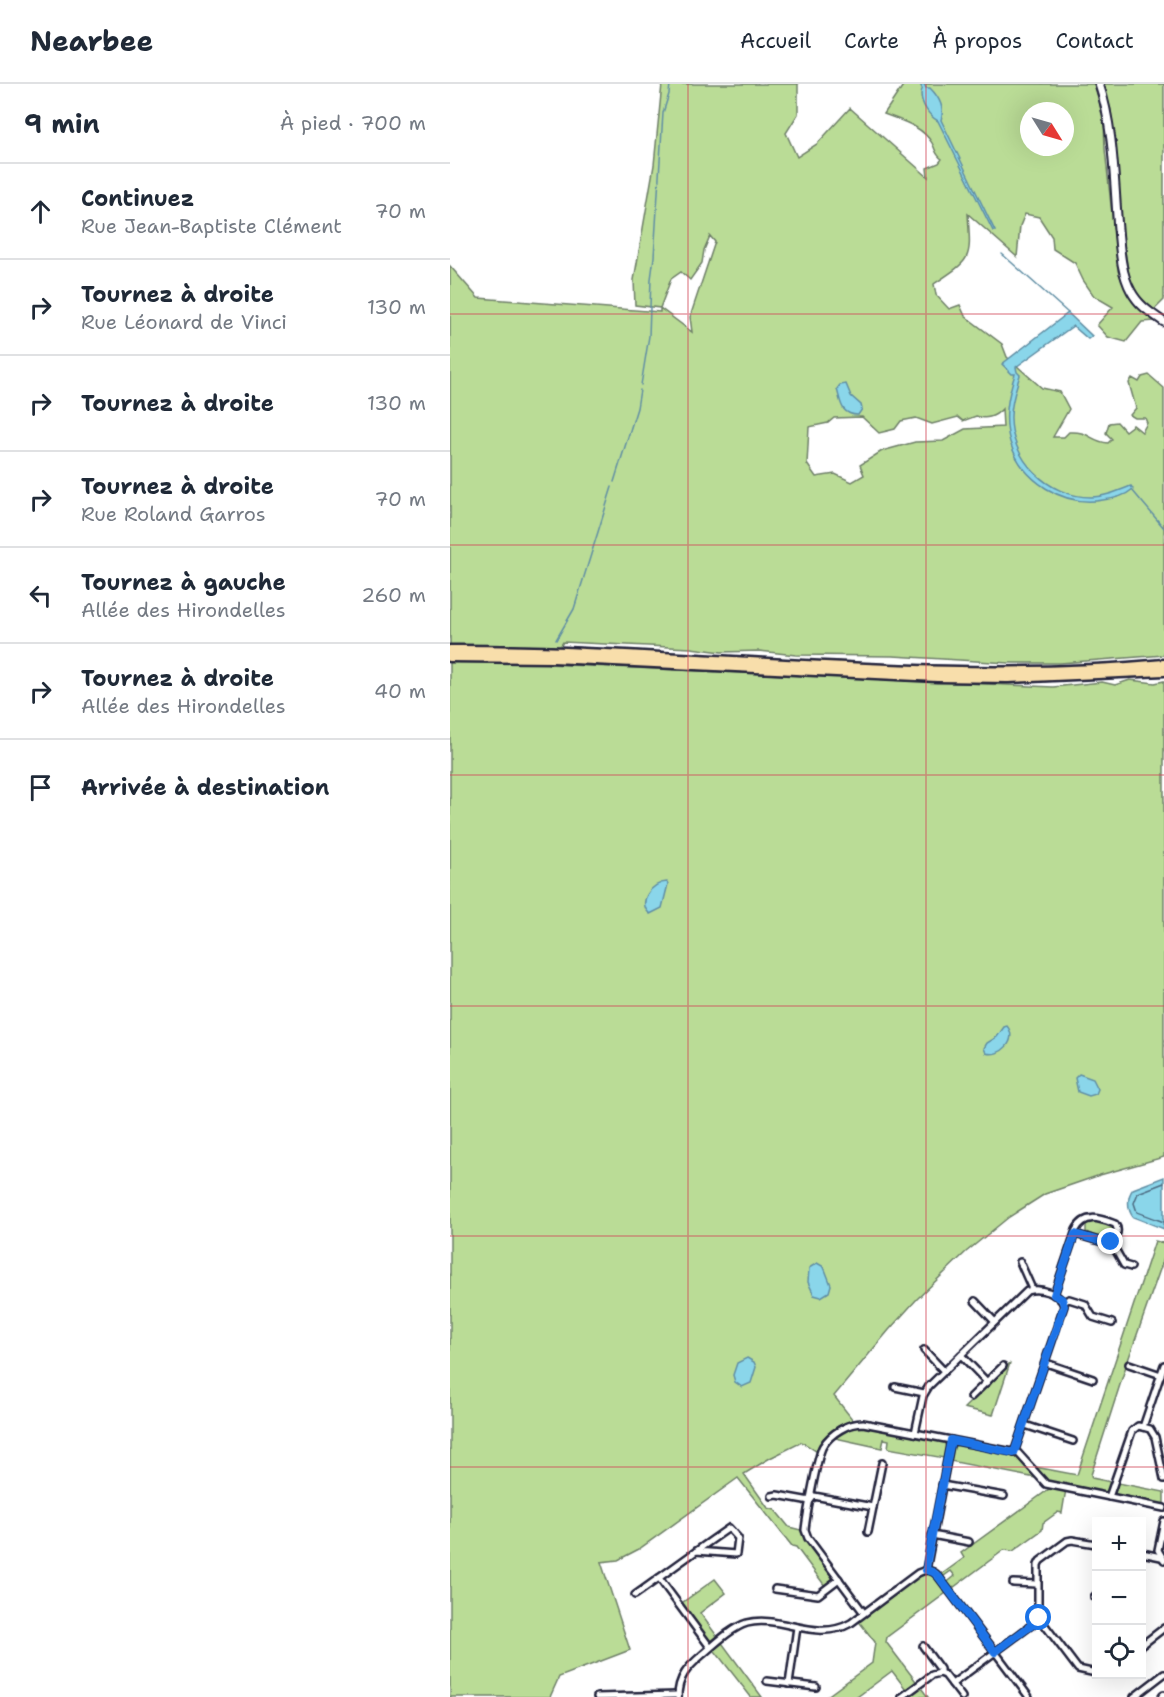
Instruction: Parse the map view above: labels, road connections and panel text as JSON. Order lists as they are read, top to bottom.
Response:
{
  "north": "bottom right",
  "page": {
    "header": "Nearbee",
    "nav": [
      "Accueil",
      "Carte",
      "À propos",
      "Contact"
    ],
    "heading": ["9 min", "À pied · 700 m"],
    "list": [
      ["Continuez", "Rue Jean-Baptiste Clément", "70 m"],
      ["Tournez à droite", "Rue Léonard de Vinci", "130 m"],
      ["Tournez à droite", "130 m"],
      ["Tournez à droite", "Rue Roland Garros", "70 m"],
      ["Tournez à gauche", "Allée des Hirondelles", "260 m"],
      ["Tournez à droite", "Allée des Hirondelles", "40 m"],
      "Arrivée à destination"
    ],
    "map_buttons": ["+", "−"]
  }
}
